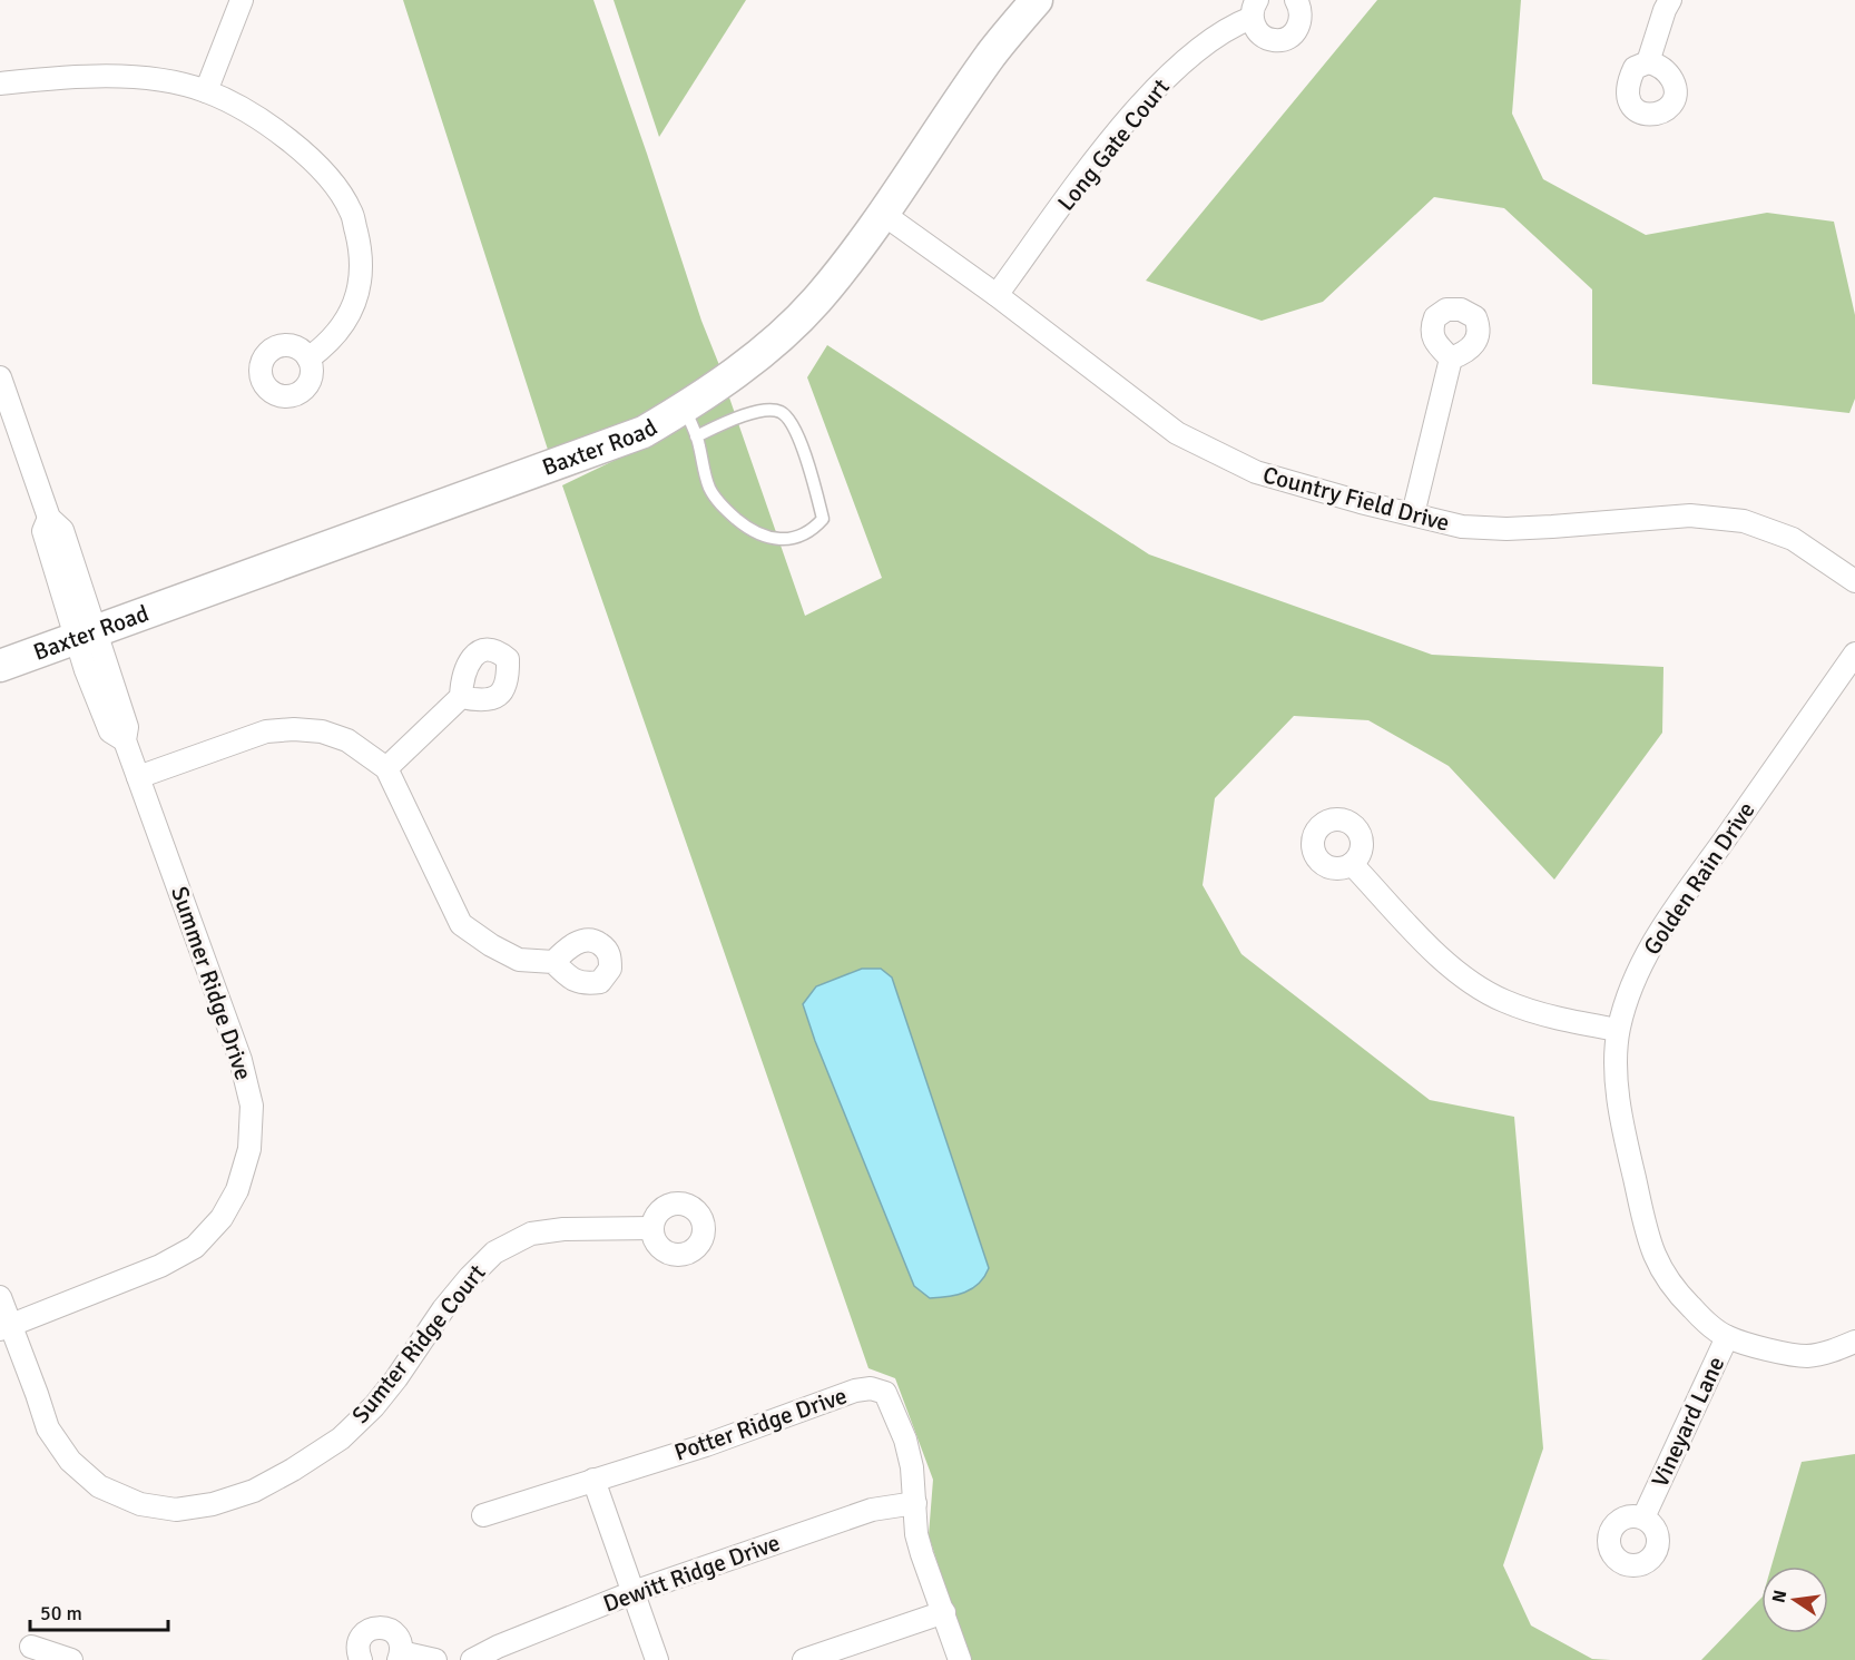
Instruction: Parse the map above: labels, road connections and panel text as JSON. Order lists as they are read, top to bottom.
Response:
{
  "streets": {
    "main road": ["Baxter Road"],
    "street": [
      "Long Gate Court",
      "Country Field Drive",
      "Golden Rain Drive",
      "Summer Ridge Drive",
      "Sumter Ridge Court",
      "Vineyard Lane",
      "Potter Ridge Drive",
      "Dewitt Ridge Drive"
    ]
  },
  "crossings": [
    ["Long Gate Court", "Country Field Drive"],
    ["Baxter Road", "Country Field Drive"],
    ["Baxter Road", "Summer Ridge Drive"],
    ["Golden Rain Drive", "Vineyard Lane"],
    ["Summer Ridge Drive", "Sumter Ridge Court"],
    ["Potter Ridge Drive", "Dewitt Ridge Drive"]
  ],
  "scale_bar": "50 m",
  "north": "left"
}
